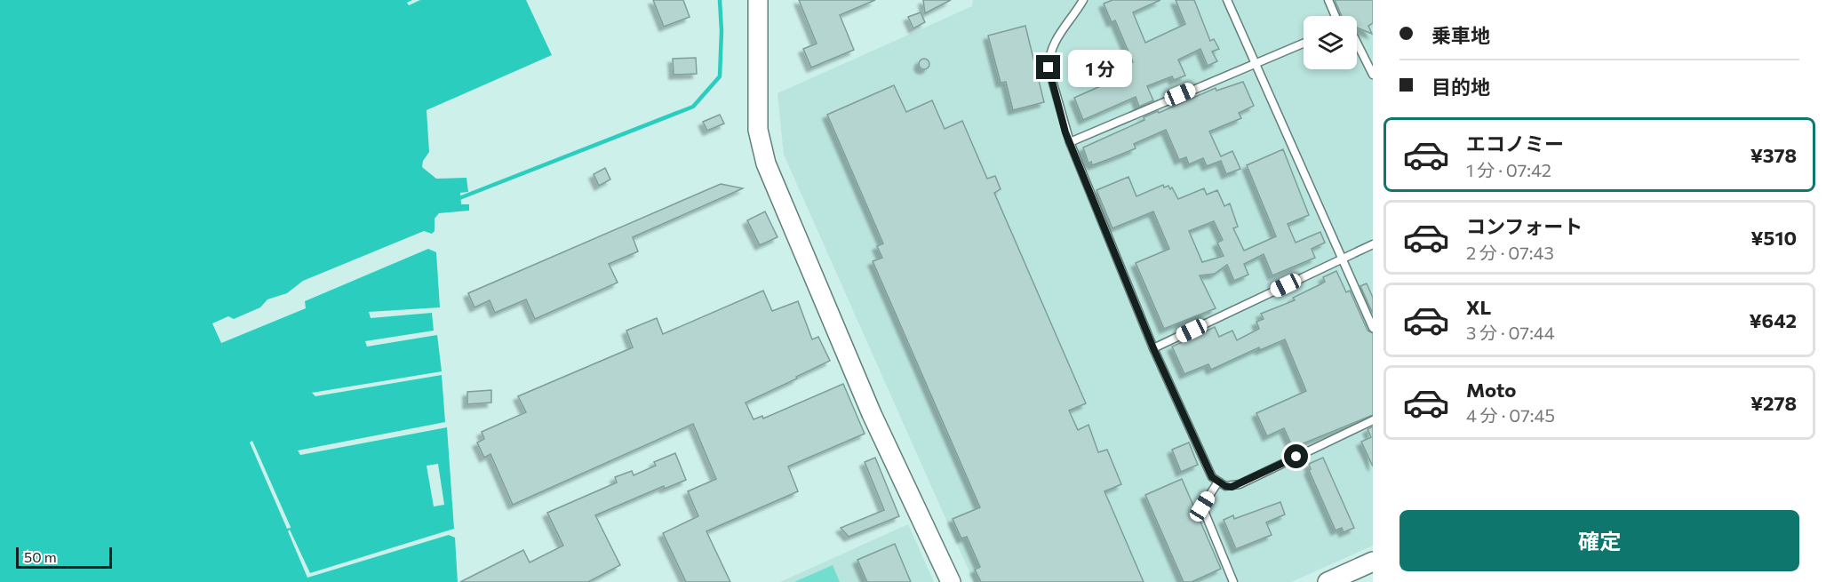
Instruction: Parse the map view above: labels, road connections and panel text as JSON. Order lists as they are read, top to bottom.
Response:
{
  "scale_bar": "50 m",
  "page": {
    "banner": ["乗車地", "目的地"],
    "bubble": "1 分",
    "list": [
      {
        "name": "エコノミー",
        "note": "1 分 · 07:42",
        "value": "¥378"
      },
      {
        "name": "コンフォート",
        "note": "2 分 · 07:43",
        "value": "¥510"
      },
      {
        "name": "XL",
        "note": "3 分 · 07:44",
        "value": "¥642"
      },
      {
        "name": "Moto",
        "note": "4 分 · 07:45",
        "value": "¥278"
      }
    ],
    "buttons": "確定",
    "scale": "50 m"
  }
}
